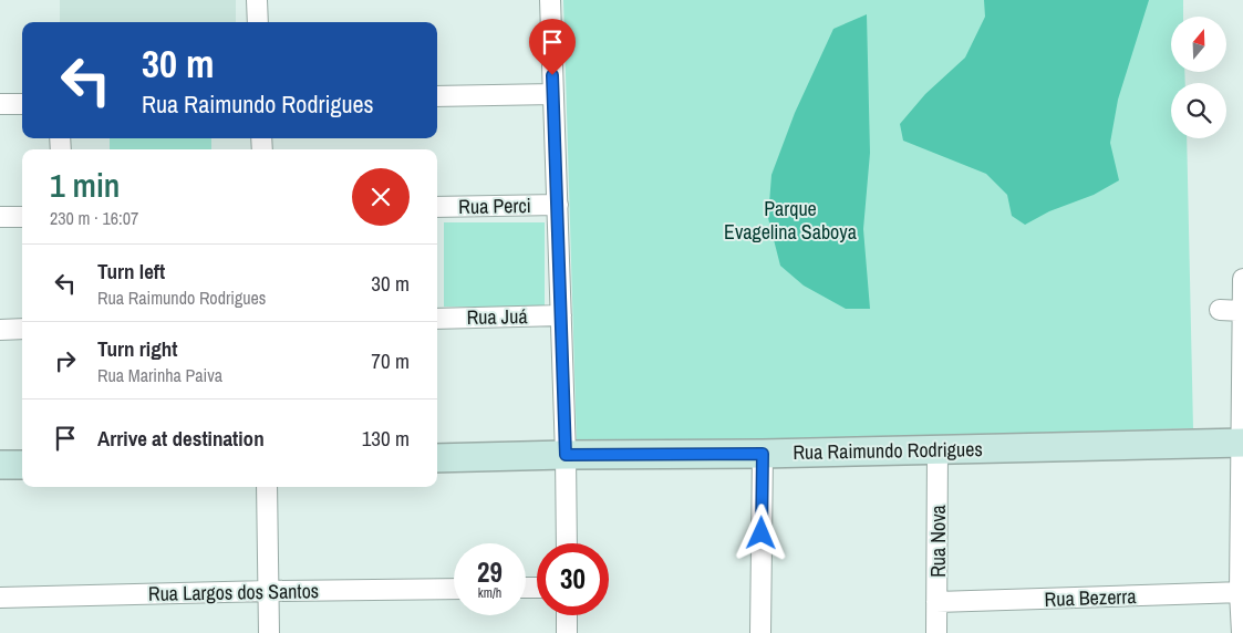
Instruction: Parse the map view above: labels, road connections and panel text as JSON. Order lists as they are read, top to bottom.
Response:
{
  "streets": {
    "main road": ["Rua Raimundo Rodrigues"],
    "street": [
      "Rua Perci",
      "Rua Juá",
      "Rua Nova",
      "Rua Largos dos Santos",
      "Rua Bezerra"
    ]
  },
  "crossings": [
    ["Rua Raimundo Rodrigues", "Rua Nova"],
    ["Rua Nova", "Rua Bezerra"]
  ],
  "parks": ["Parque Evagelina Saboya"],
  "north": "top",
  "page": {
    "turn": ["30 m", "Rua Raimundo Rodrigues"],
    "heading": ["1 min", "230 m · 16:07"],
    "list": [
      {
        "name": "Turn left",
        "note": "Rua Raimundo Rodrigues",
        "value": "30 m"
      },
      {
        "name": "Turn right",
        "note": "Rua Marinha Paiva",
        "value": "70 m"
      },
      {
        "name": "Arrive at destination",
        "value": "130 m"
      }
    ],
    "speed": "29 km/h",
    "limit": "30"
  }
}
